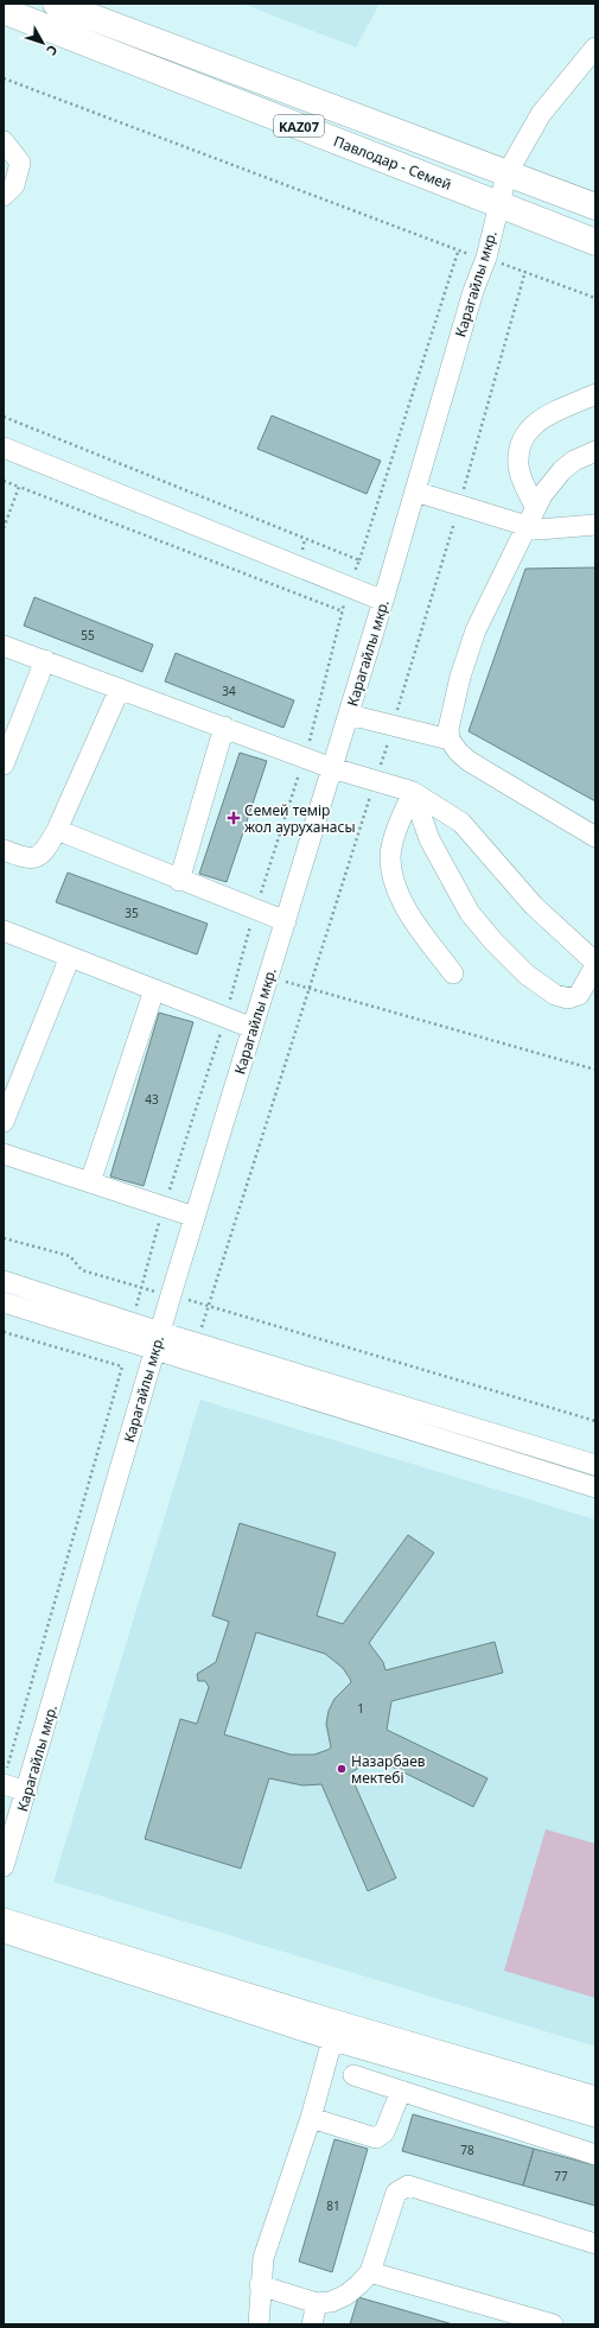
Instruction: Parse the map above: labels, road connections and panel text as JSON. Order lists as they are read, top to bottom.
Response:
{
  "streets": {
    "highway": ["KAZ07", "Павлодар - Семей"],
    "street": ["Карагайлы мкр."]
  },
  "crossings": [
    ["Павлодар - Семей", "Карагайлы мкр."]
  ],
  "places": {
    "health": ["Семей темір жол ауруханасы"],
    "other": ["Назарбаев мектебі"]
  },
  "house_numbers": [
    "55",
    "34",
    "35",
    "43",
    "1",
    "78",
    "77",
    "81"
  ],
  "north": "bottom right"
}
